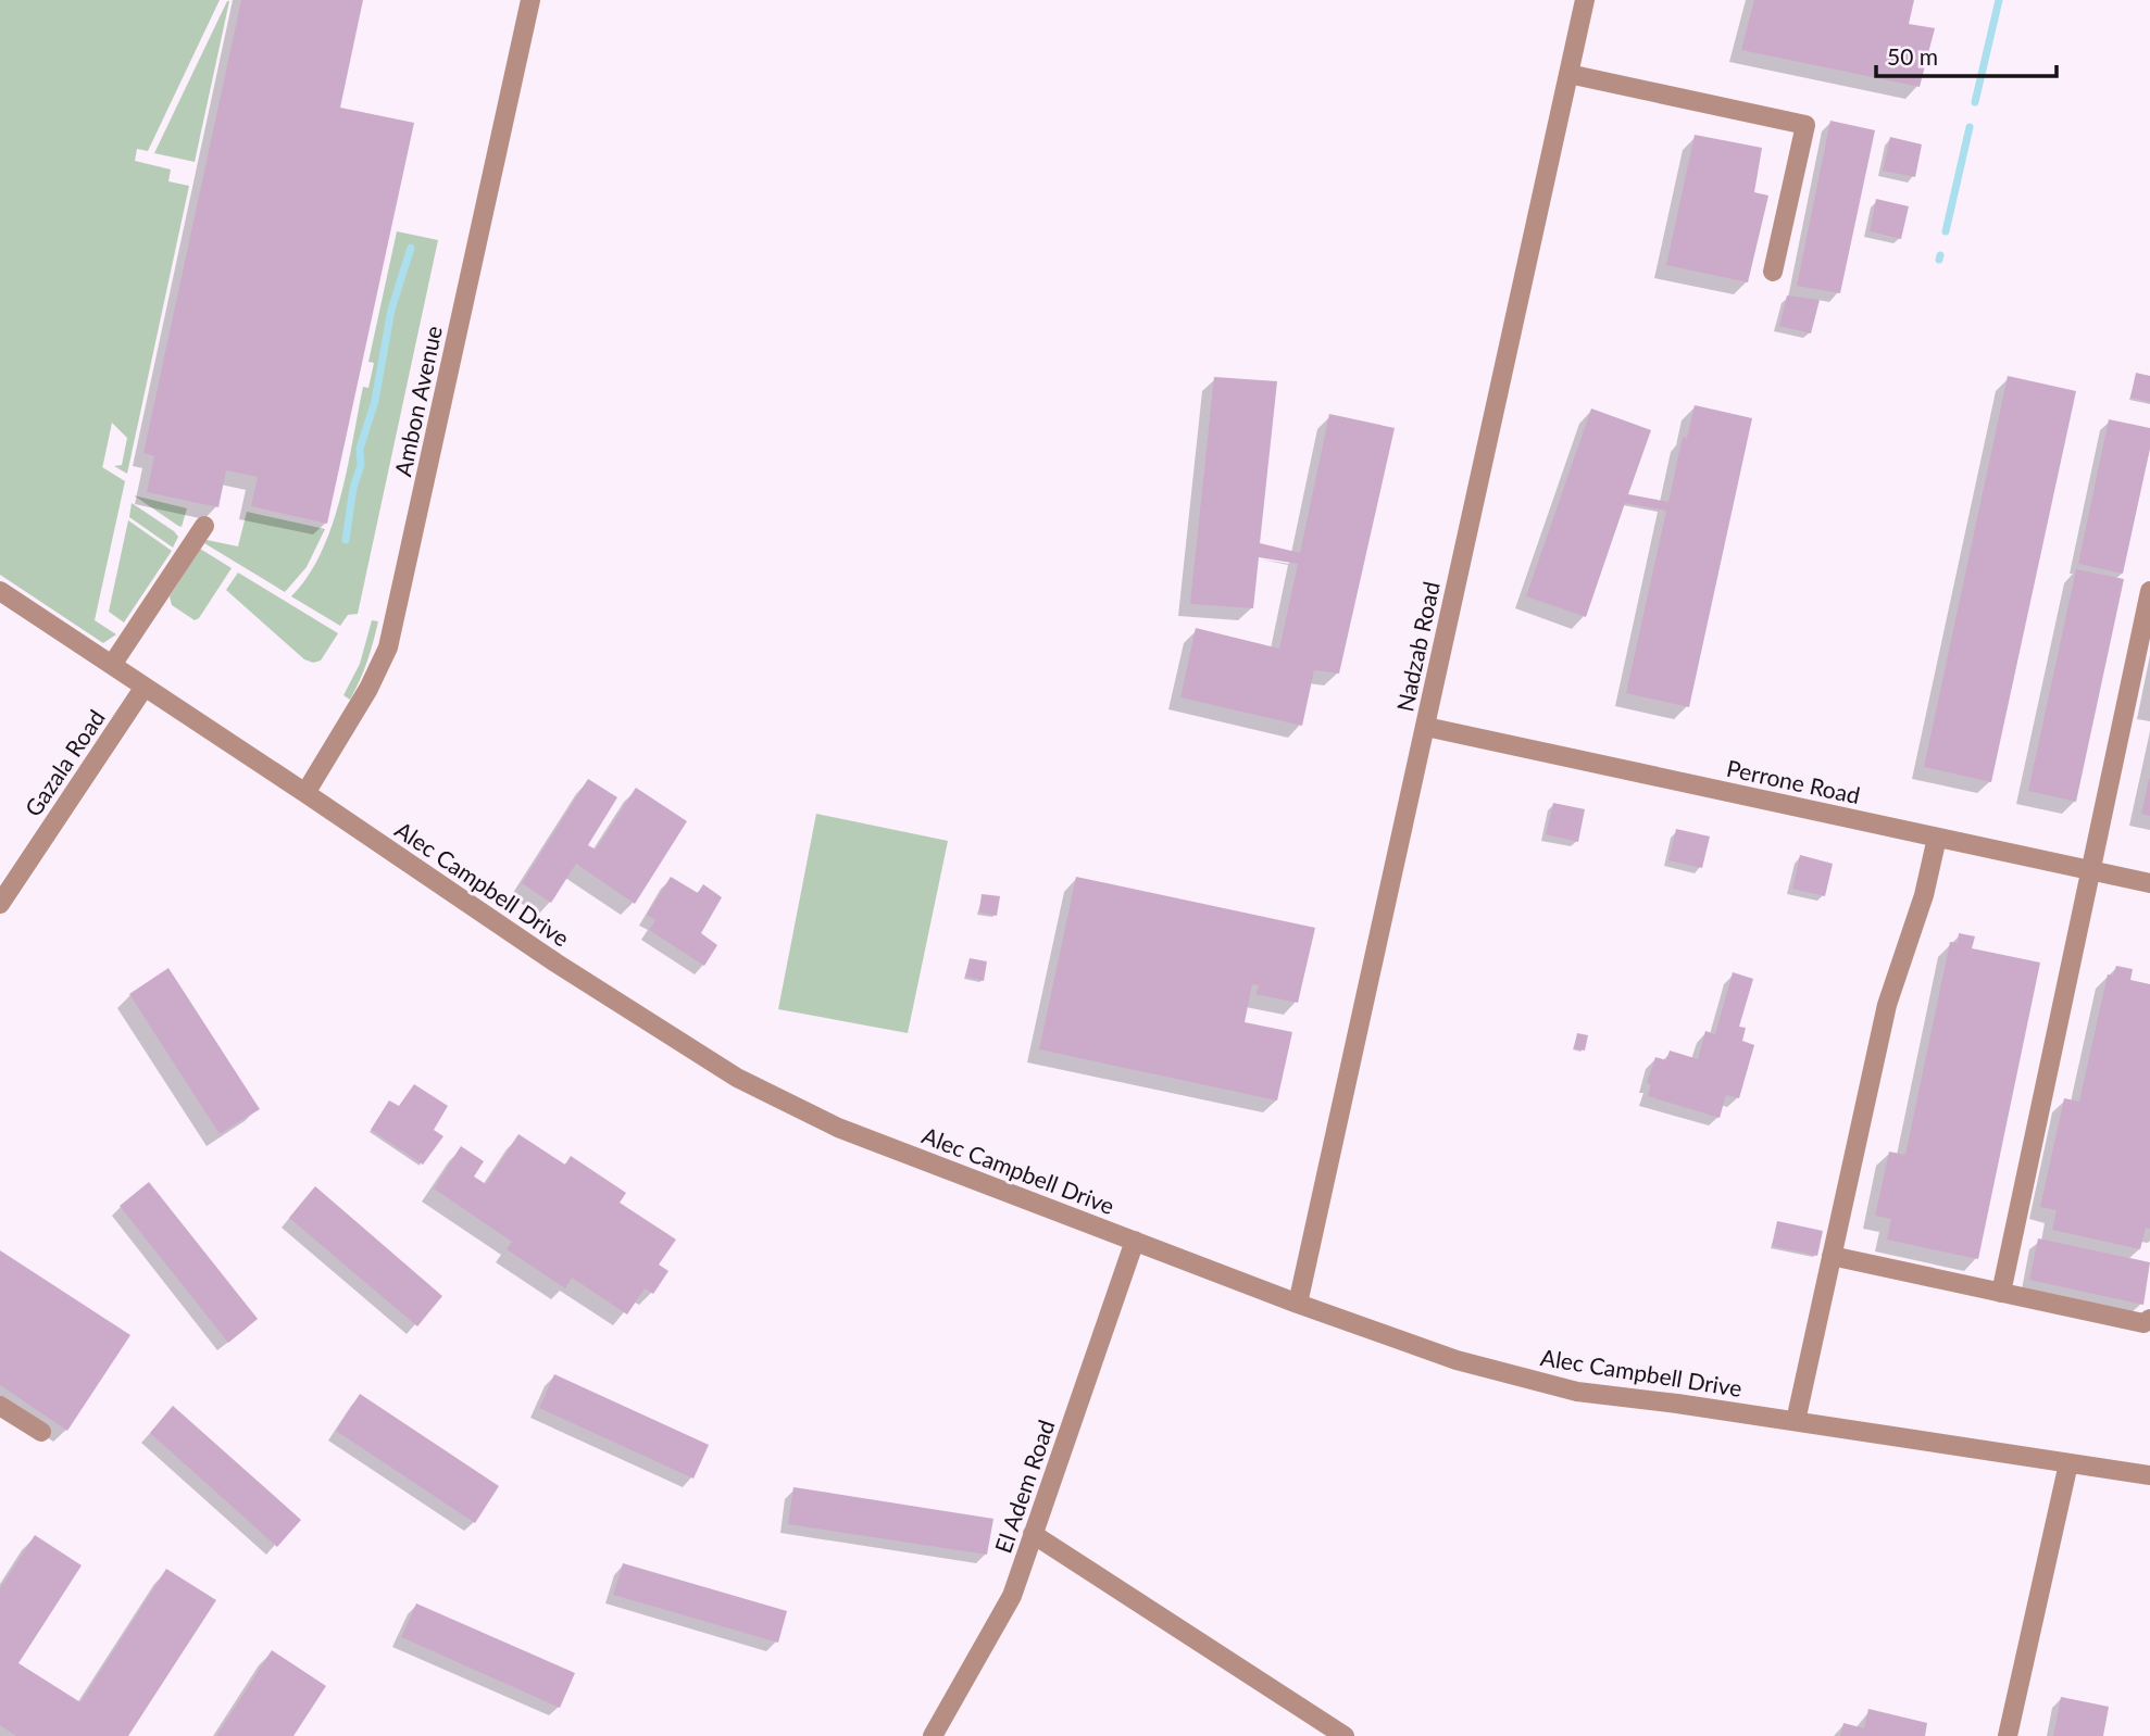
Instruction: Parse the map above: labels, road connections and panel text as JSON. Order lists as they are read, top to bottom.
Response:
{
  "streets": {
    "street": [
      "Ambon Avenue",
      "Nadzab Road",
      "Gazala Road",
      "Perrone Road",
      "Alec Campbell Drive",
      "El Adem Road"
    ]
  },
  "crossings": [
    ["Ambon Avenue", "Alec Campbell Drive"],
    ["Nadzab Road", "Perrone Road"],
    ["Nadzab Road", "Alec Campbell Drive"],
    ["Gazala Road", "Alec Campbell Drive"],
    ["Alec Campbell Drive", "El Adem Road"]
  ],
  "scale_bar": "50 m"
}
